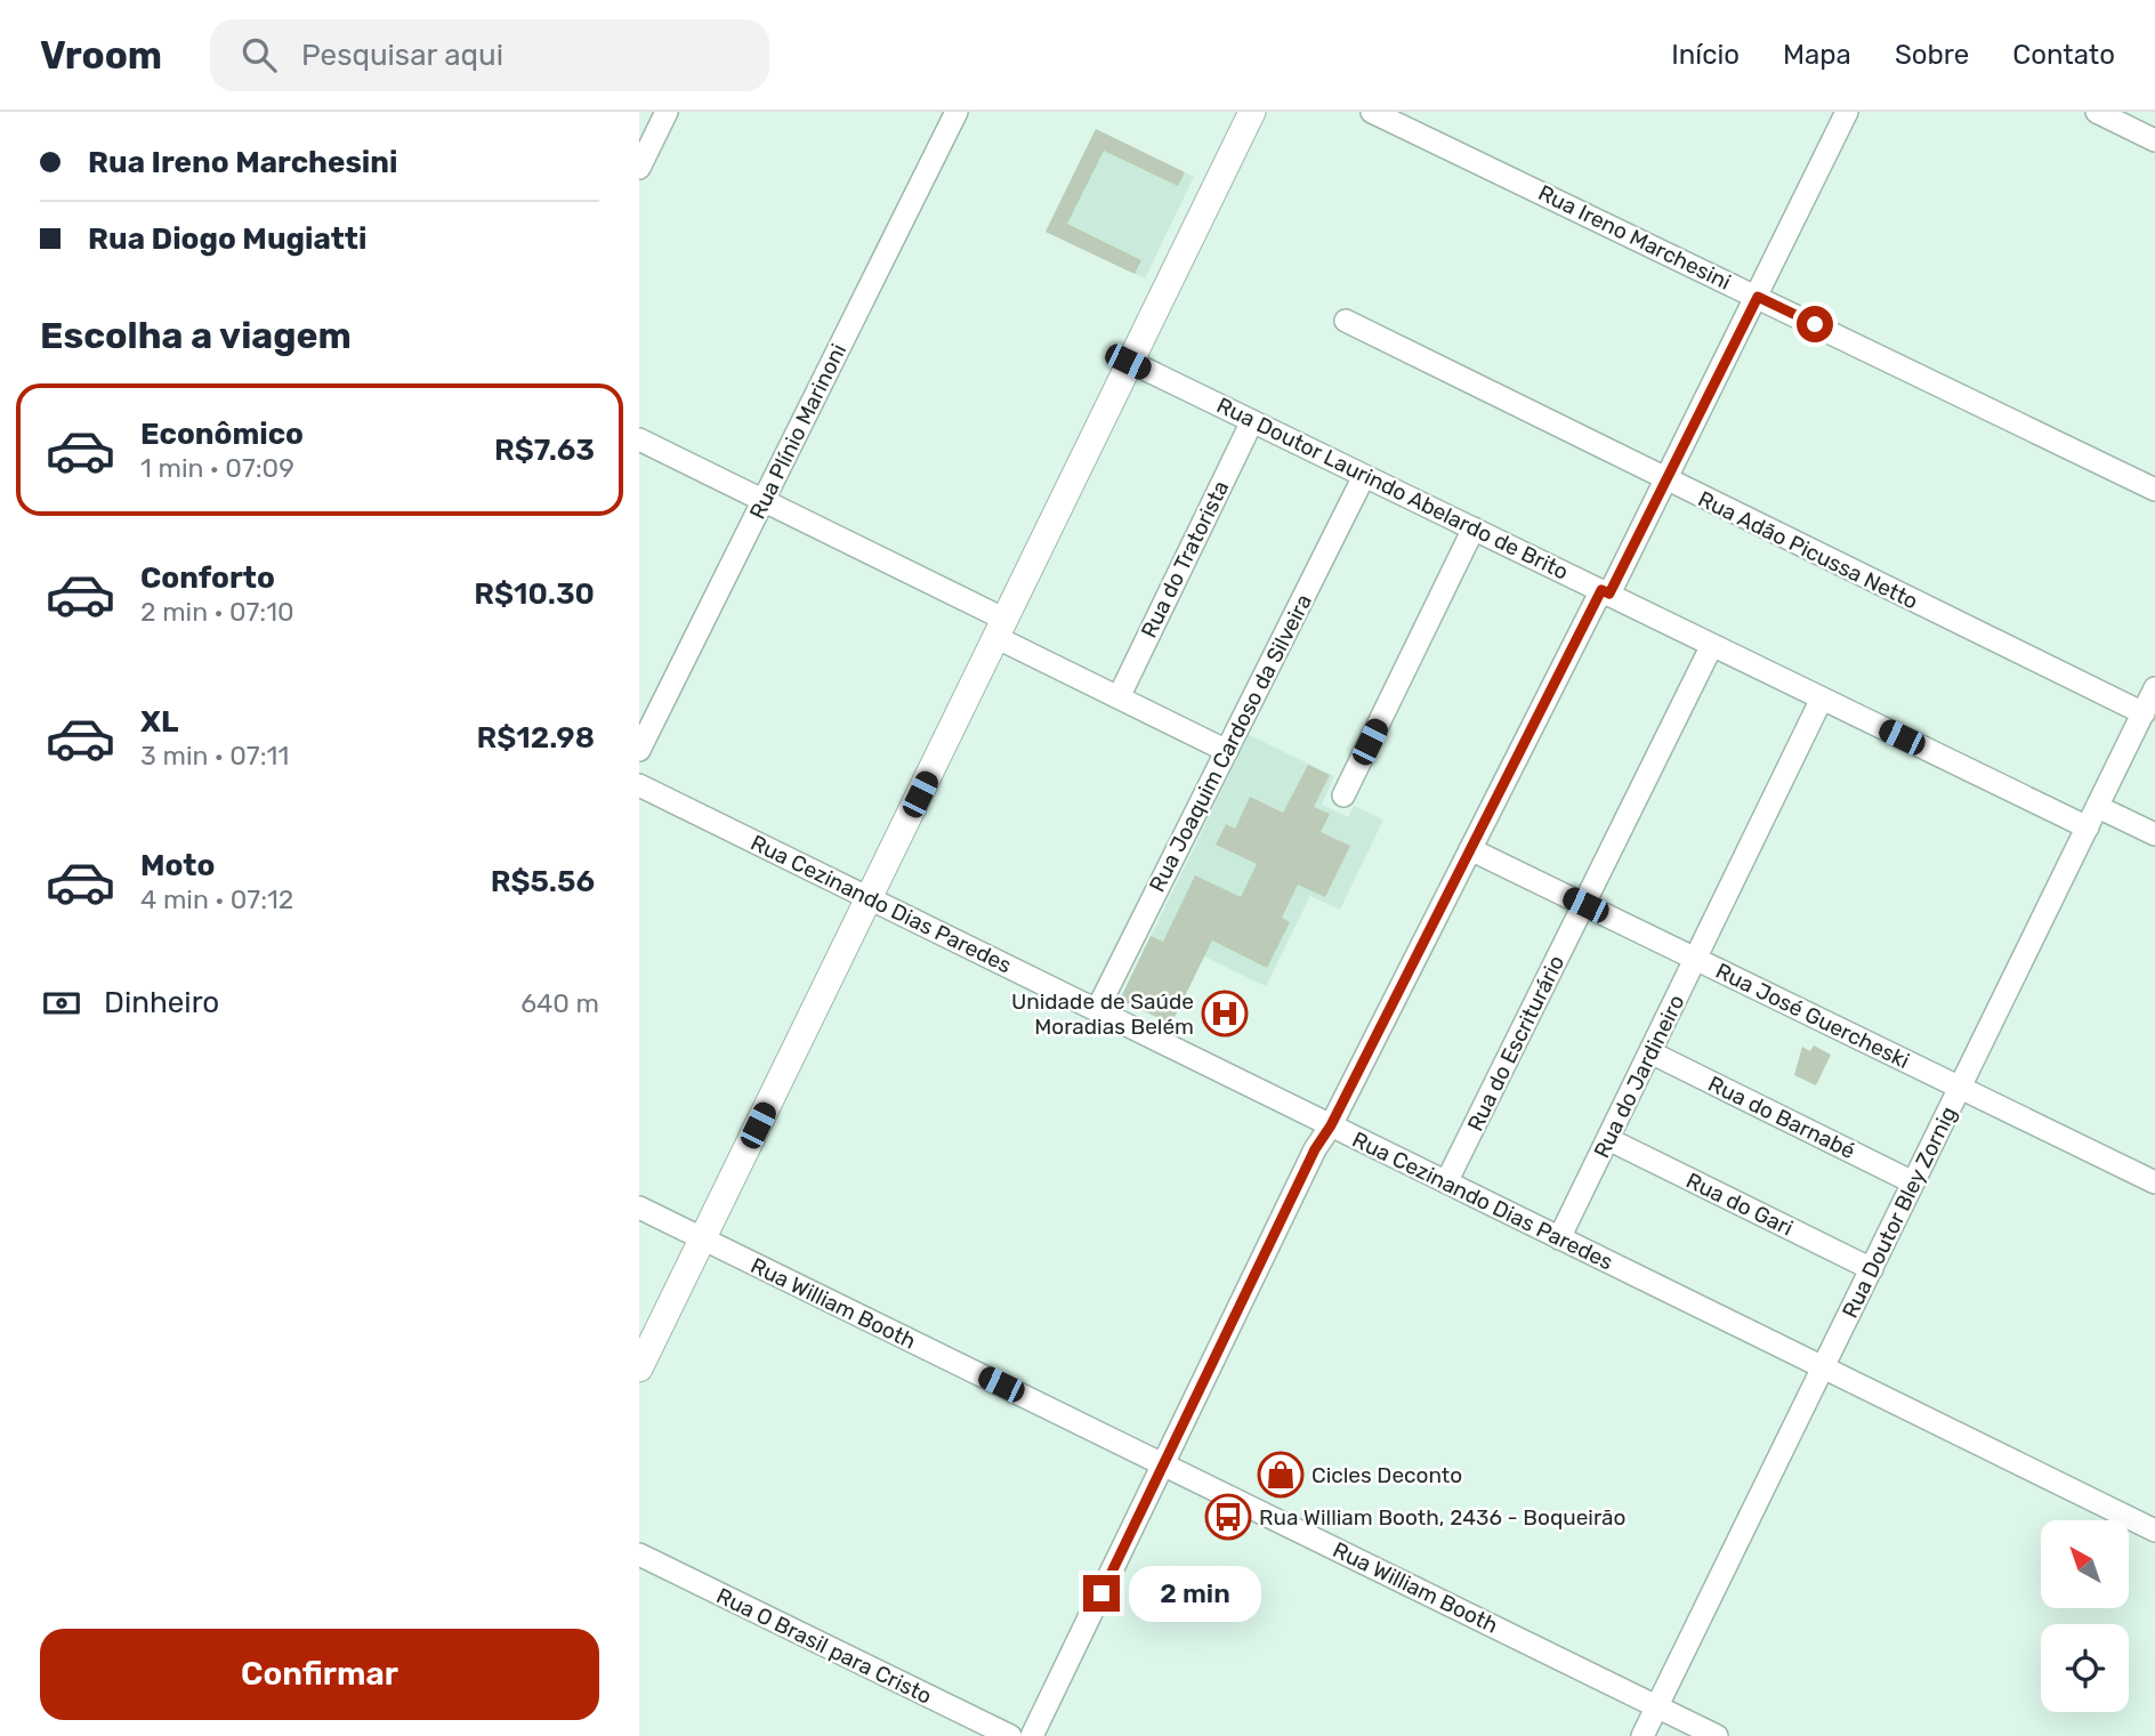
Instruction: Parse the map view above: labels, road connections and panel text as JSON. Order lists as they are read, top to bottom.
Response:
{
  "streets": {
    "street": [
      "Rua Ireno Marchesini",
      "Rua Plínio Marinoni",
      "Rua Doutor Laurindo Abelardo de Brito",
      "Rua Adão Picussa Netto",
      "Rua do Tratorista",
      "Rua Joaquim Cardoso da Silveira",
      "Rua Cezinando Dias Paredes",
      "Rua José Guercheski",
      "Rua do Escriturário",
      "Rua do Jardineiro",
      "Rua do Barnabé",
      "Rua do Gari",
      "Rua Doutor Bley Zornig",
      "Rua William Booth",
      "Rua O Brasil para Cristo"
    ]
  },
  "crossings": [
    ["Rua Doutor Laurindo Abelardo de Brito", "Rua do Tratorista"],
    ["Rua Doutor Laurindo Abelardo de Brito", "Rua Joaquim Cardoso da Silveira"],
    ["Rua Doutor Laurindo Abelardo de Brito", "Rua do Escriturário"],
    ["Rua Doutor Laurindo Abelardo de Brito", "Rua do Jardineiro"],
    ["Rua Doutor Laurindo Abelardo de Brito", "Rua Doutor Bley Zornig"],
    ["Rua Adão Picussa Netto", "Rua Doutor Bley Zornig"],
    ["Rua Joaquim Cardoso da Silveira", "Rua Cezinando Dias Paredes"],
    ["Rua Cezinando Dias Paredes", "Rua do Escriturário"],
    ["Rua Cezinando Dias Paredes", "Rua do Jardineiro"],
    ["Rua Cezinando Dias Paredes", "Rua Doutor Bley Zornig"],
    ["Rua José Guercheski", "Rua do Escriturário"],
    ["Rua José Guercheski", "Rua do Jardineiro"],
    ["Rua José Guercheski", "Rua Doutor Bley Zornig"],
    ["Rua do Jardineiro", "Rua do Barnabé"],
    ["Rua do Jardineiro", "Rua do Gari"],
    ["Rua do Barnabé", "Rua Doutor Bley Zornig"],
    ["Rua do Gari", "Rua Doutor Bley Zornig"],
    ["Rua Doutor Bley Zornig", "Rua William Booth"]
  ],
  "places": {
    "hospital": ["Unidade de Saúde Moradias Belém"],
    "shop": ["Cicles Deconto"],
    "bus stop": ["Rua William Booth, 2436 - Boqueirão"]
  },
  "north": "top left",
  "page": {
    "header": "Vroom",
    "search": "Pesquisar aqui",
    "nav": [
      "Início",
      "Mapa",
      "Sobre",
      "Contato"
    ],
    "banner": ["Rua Ireno Marchesini", "Rua Diogo Mugiatti"],
    "heading": "Escolha a viagem",
    "list": [
      {
        "name": "Econômico",
        "note": "1 min · 07:09",
        "value": "R$7.63"
      },
      {
        "name": "Conforto",
        "note": "2 min · 07:10",
        "value": "R$10.30"
      },
      {
        "name": "XL",
        "note": "3 min · 07:11",
        "value": "R$12.98"
      },
      {
        "name": "Moto",
        "note": "4 min · 07:12",
        "value": "R$5.56"
      }
    ],
    "pay": ["Dinheiro", "640 m"],
    "bubble": "2 min",
    "buttons": "Confirmar"
  }
}
